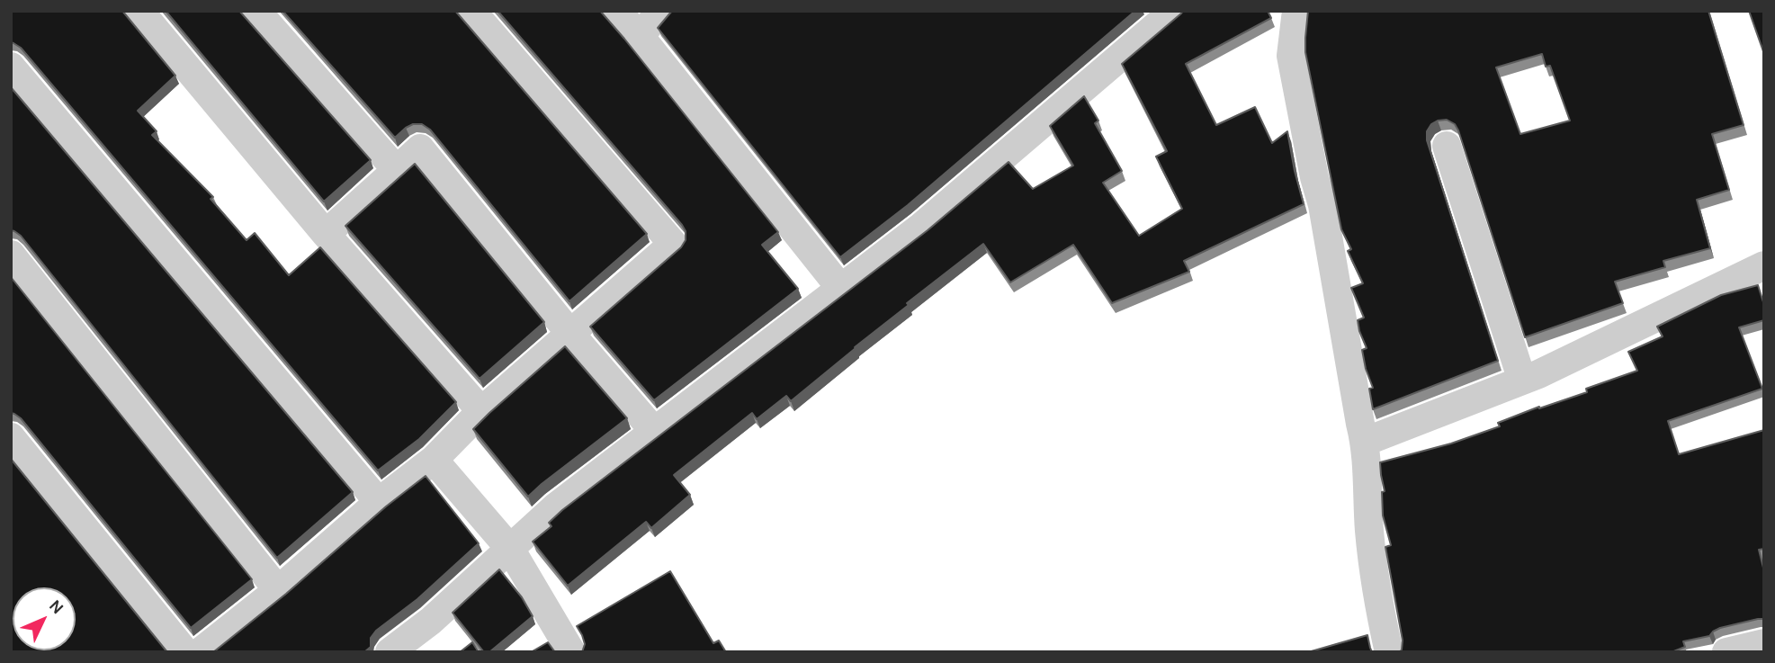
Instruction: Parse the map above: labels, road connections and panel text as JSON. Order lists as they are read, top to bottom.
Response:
{
  "north": "top right"
}
